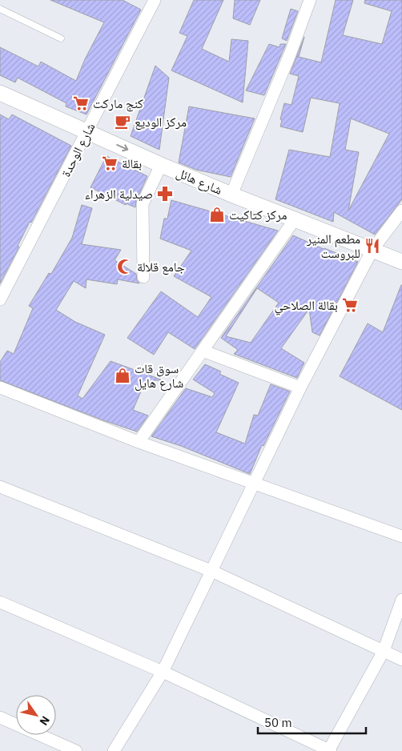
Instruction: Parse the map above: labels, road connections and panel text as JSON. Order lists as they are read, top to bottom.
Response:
{
  "streets": {
    "street": ["شارع الوحدة", "شارع هائل"]
  },
  "crossings": [
    ["شارع الوحدة", "شارع هائل"]
  ],
  "places": {
    "supermarket": ["كنج ماركت", "بقالة", "بقالة الصلاحي"],
    "cafe": ["مركز الوديع"],
    "pharmacy": ["صيدلية الزهراء"],
    "shop": ["مركز كتاكيت", "سوق قات شارع هايل"],
    "restaurant": ["مطعم المنير للبروست"],
    "mosque": ["جامع قلالة"]
  },
  "scale_bar": "50 m",
  "north": "bottom right"
}
